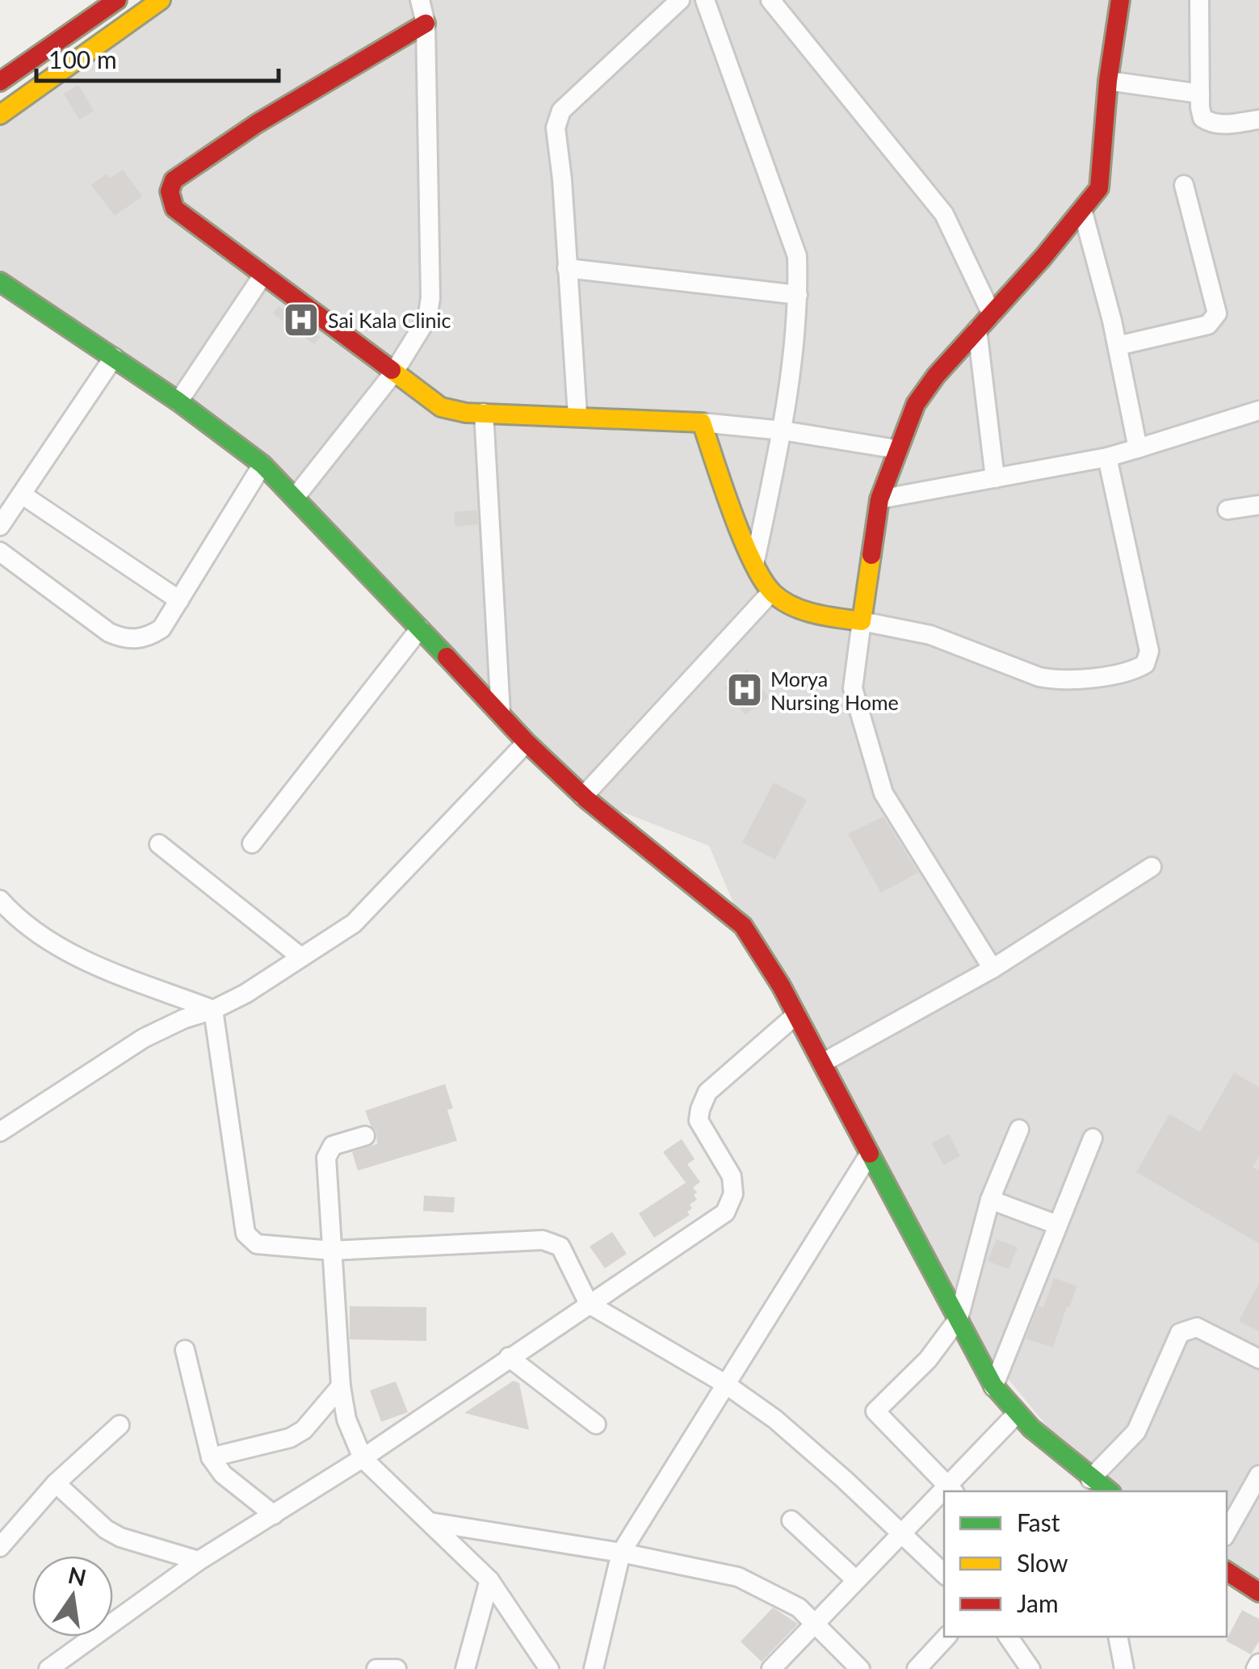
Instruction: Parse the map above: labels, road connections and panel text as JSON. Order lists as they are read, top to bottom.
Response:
{
  "places": {
    "hospital": ["Sai Kala Clinic", "Morya Nursing Home"]
  },
  "legend": ["Fast", "Slow", "Jam"],
  "scale_bar": "100 m",
  "north": "top"
}
